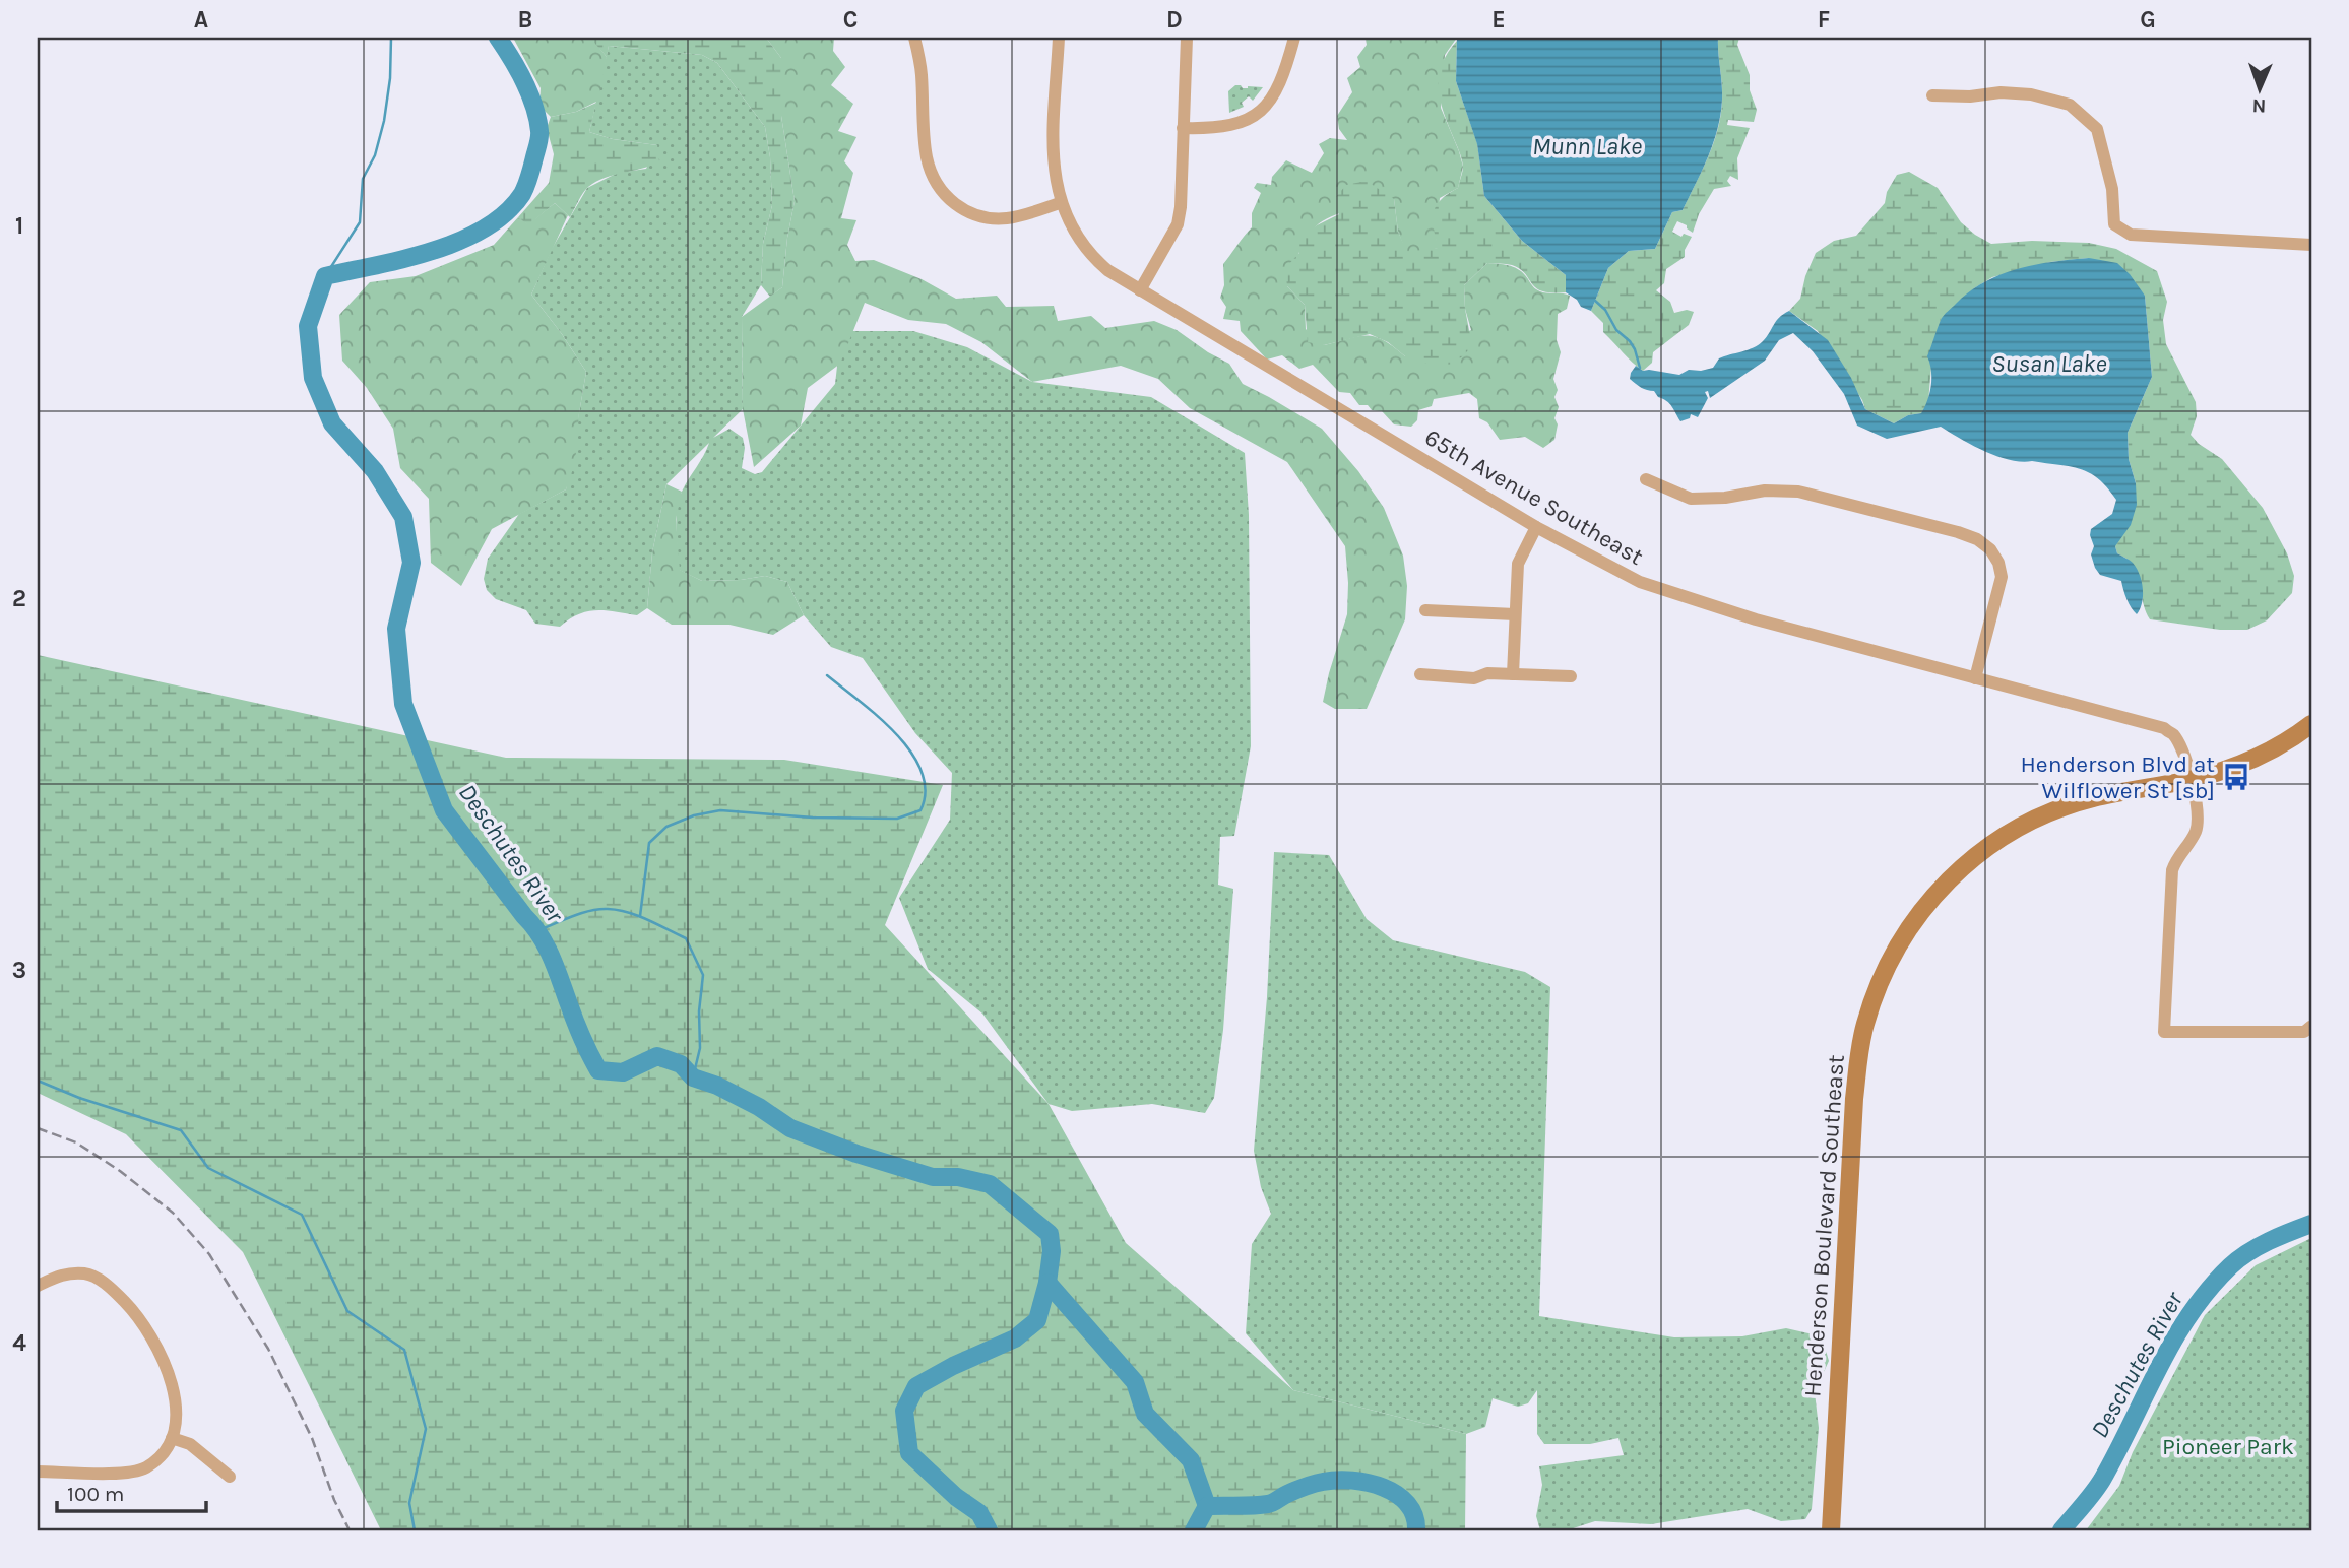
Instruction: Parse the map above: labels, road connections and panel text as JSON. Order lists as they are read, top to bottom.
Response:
{
  "streets": {
    "street": ["65th Avenue Southeast", "Henderson Boulevard Southeast"]
  },
  "crossings": [
    ["65th Avenue Southeast", "Henderson Boulevard Southeast"]
  ],
  "water": ["Munn Lake", "Susan Lake", "Deschutes River"],
  "parks": ["Pioneer Park"],
  "places": {
    "bus stop": ["Henderson Blvd at Wilflower St [sb]"]
  },
  "scale_bar": "100 m",
  "north": "bottom",
  "grid": {
    "columns": [
      "A",
      "B",
      "C",
      "D",
      "E",
      "F",
      "G"
    ],
    "rows": [
      "1",
      "2",
      "3",
      "4"
    ]
  }
}
